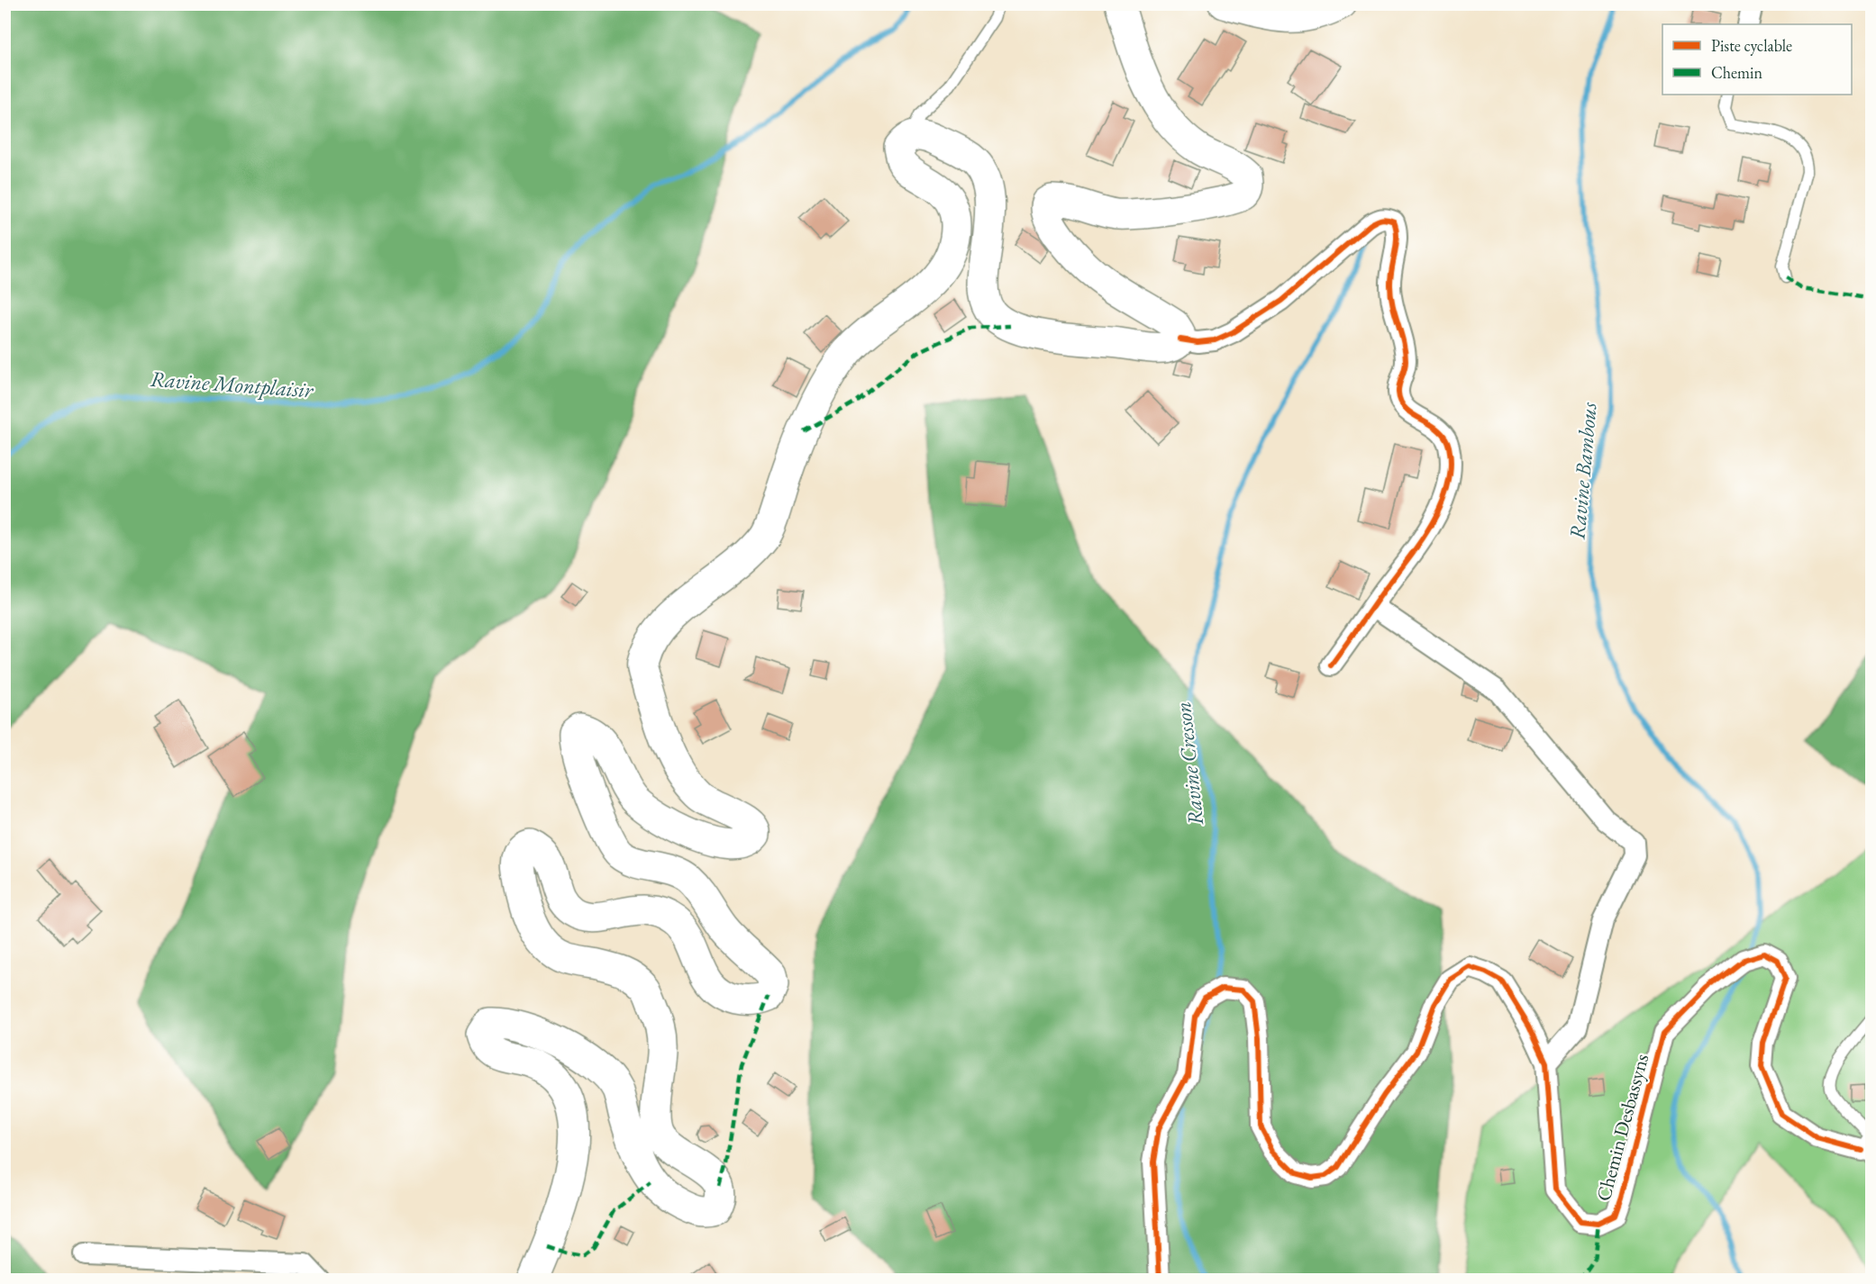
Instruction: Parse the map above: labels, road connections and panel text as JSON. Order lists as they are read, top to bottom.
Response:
{
  "streets": {
    "street": ["Chemin Desbassyns"]
  },
  "water": ["Ravine Montplaisir", "Ravine Bambous", "Ravine Cresson"],
  "legend": ["Piste cyclable", "Chemin"]
}
